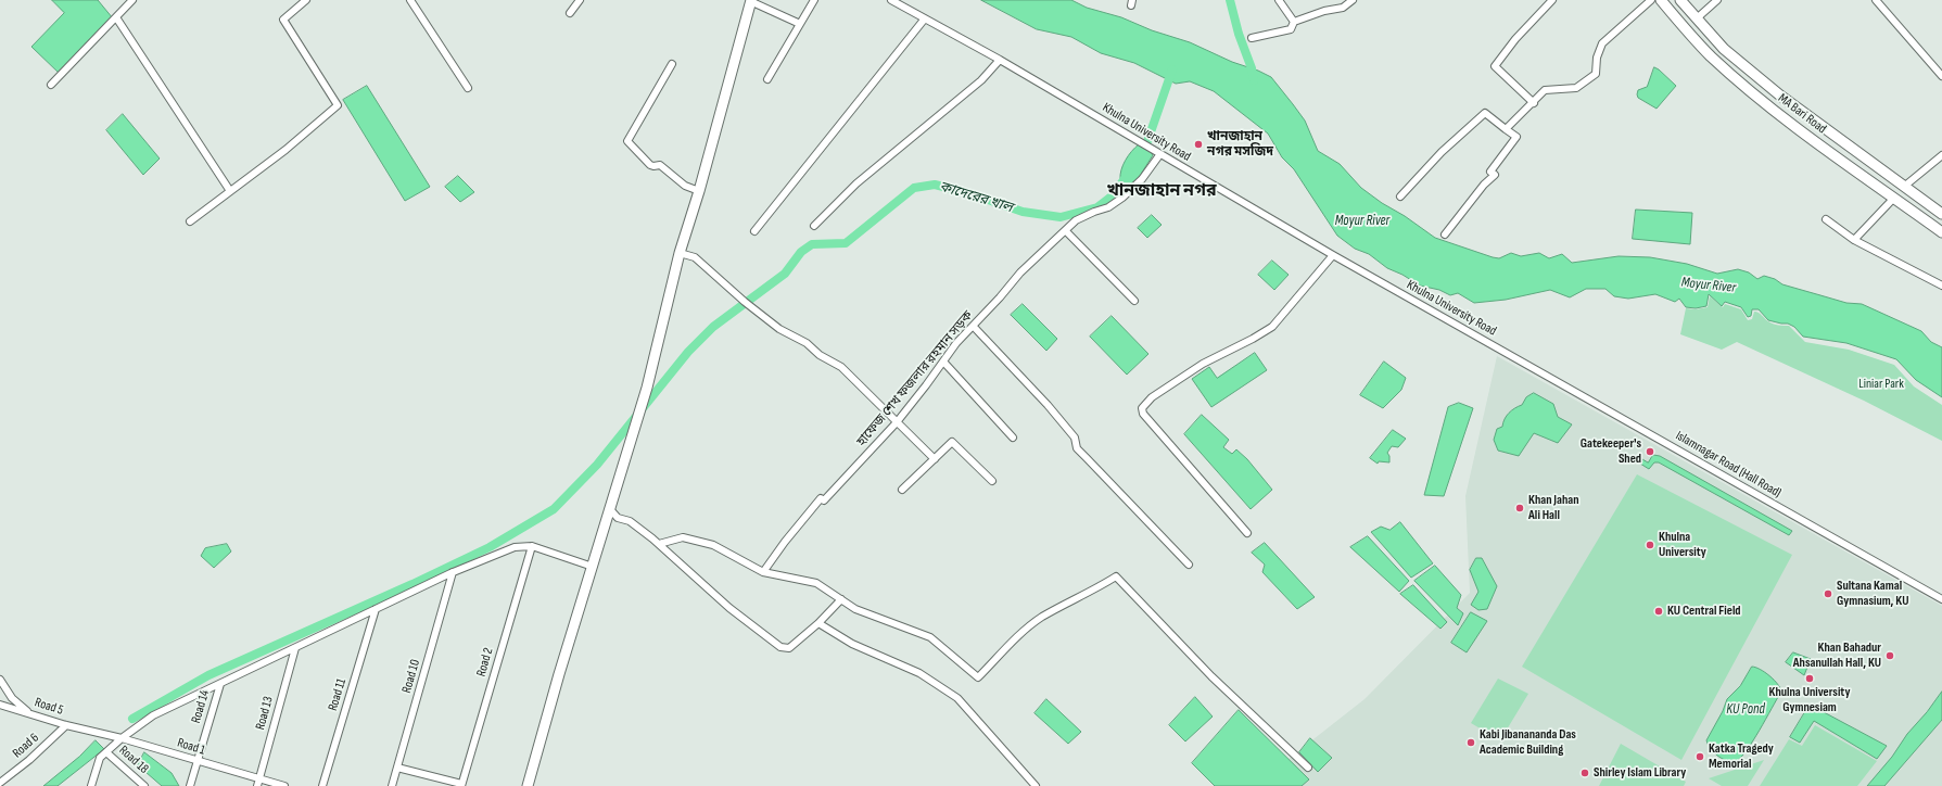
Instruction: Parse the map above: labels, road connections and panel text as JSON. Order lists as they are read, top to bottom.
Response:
{
  "streets": {
    "main road": ["MA Bari Road"],
    "street": [
      "Khulna University Road",
      "হাফেজ শেখ ফজলার রহমান সড়ক",
      "Islamnagar Road (Hall Road)",
      "Road 2",
      "Road 10",
      "Road 11",
      "Road 5",
      "Road 14",
      "Road 13",
      "Road 6",
      "Road 1",
      "Road 18"
    ]
  },
  "crossings": [
    ["Khulna University Road", "হাফেজ শেখ ফজলার রহমান সড়ক"],
    ["Khulna University Road", "Islamnagar Road (Hall Road)"],
    ["Road 5", "Road 6"],
    ["Road 5", "Road 1"],
    ["Road 14", "Road 1"],
    ["Road 13", "Road 1"]
  ],
  "districts": ["খানজাহান নগর"],
  "water": ["কাদেরের খাল", "Moyur River", "KU Pond"],
  "parks": ["Liniar Park"],
  "places": [
    "খানজাহান নগর মসজিদ",
    "Gatekeeper's Shed",
    "Khan Jahan Ali Hall",
    "Khulna University",
    "Sultana Kamal Gymnasium, KU",
    "KU Central Field",
    "Khan Bahadur Ahsanullah Hall, KU",
    "Khulna University Gymnesiam",
    "Kabi Jibanananda Das Academic Building",
    "Katka Tragedy Memorial",
    "Shirley Islam Library"
  ]
}
